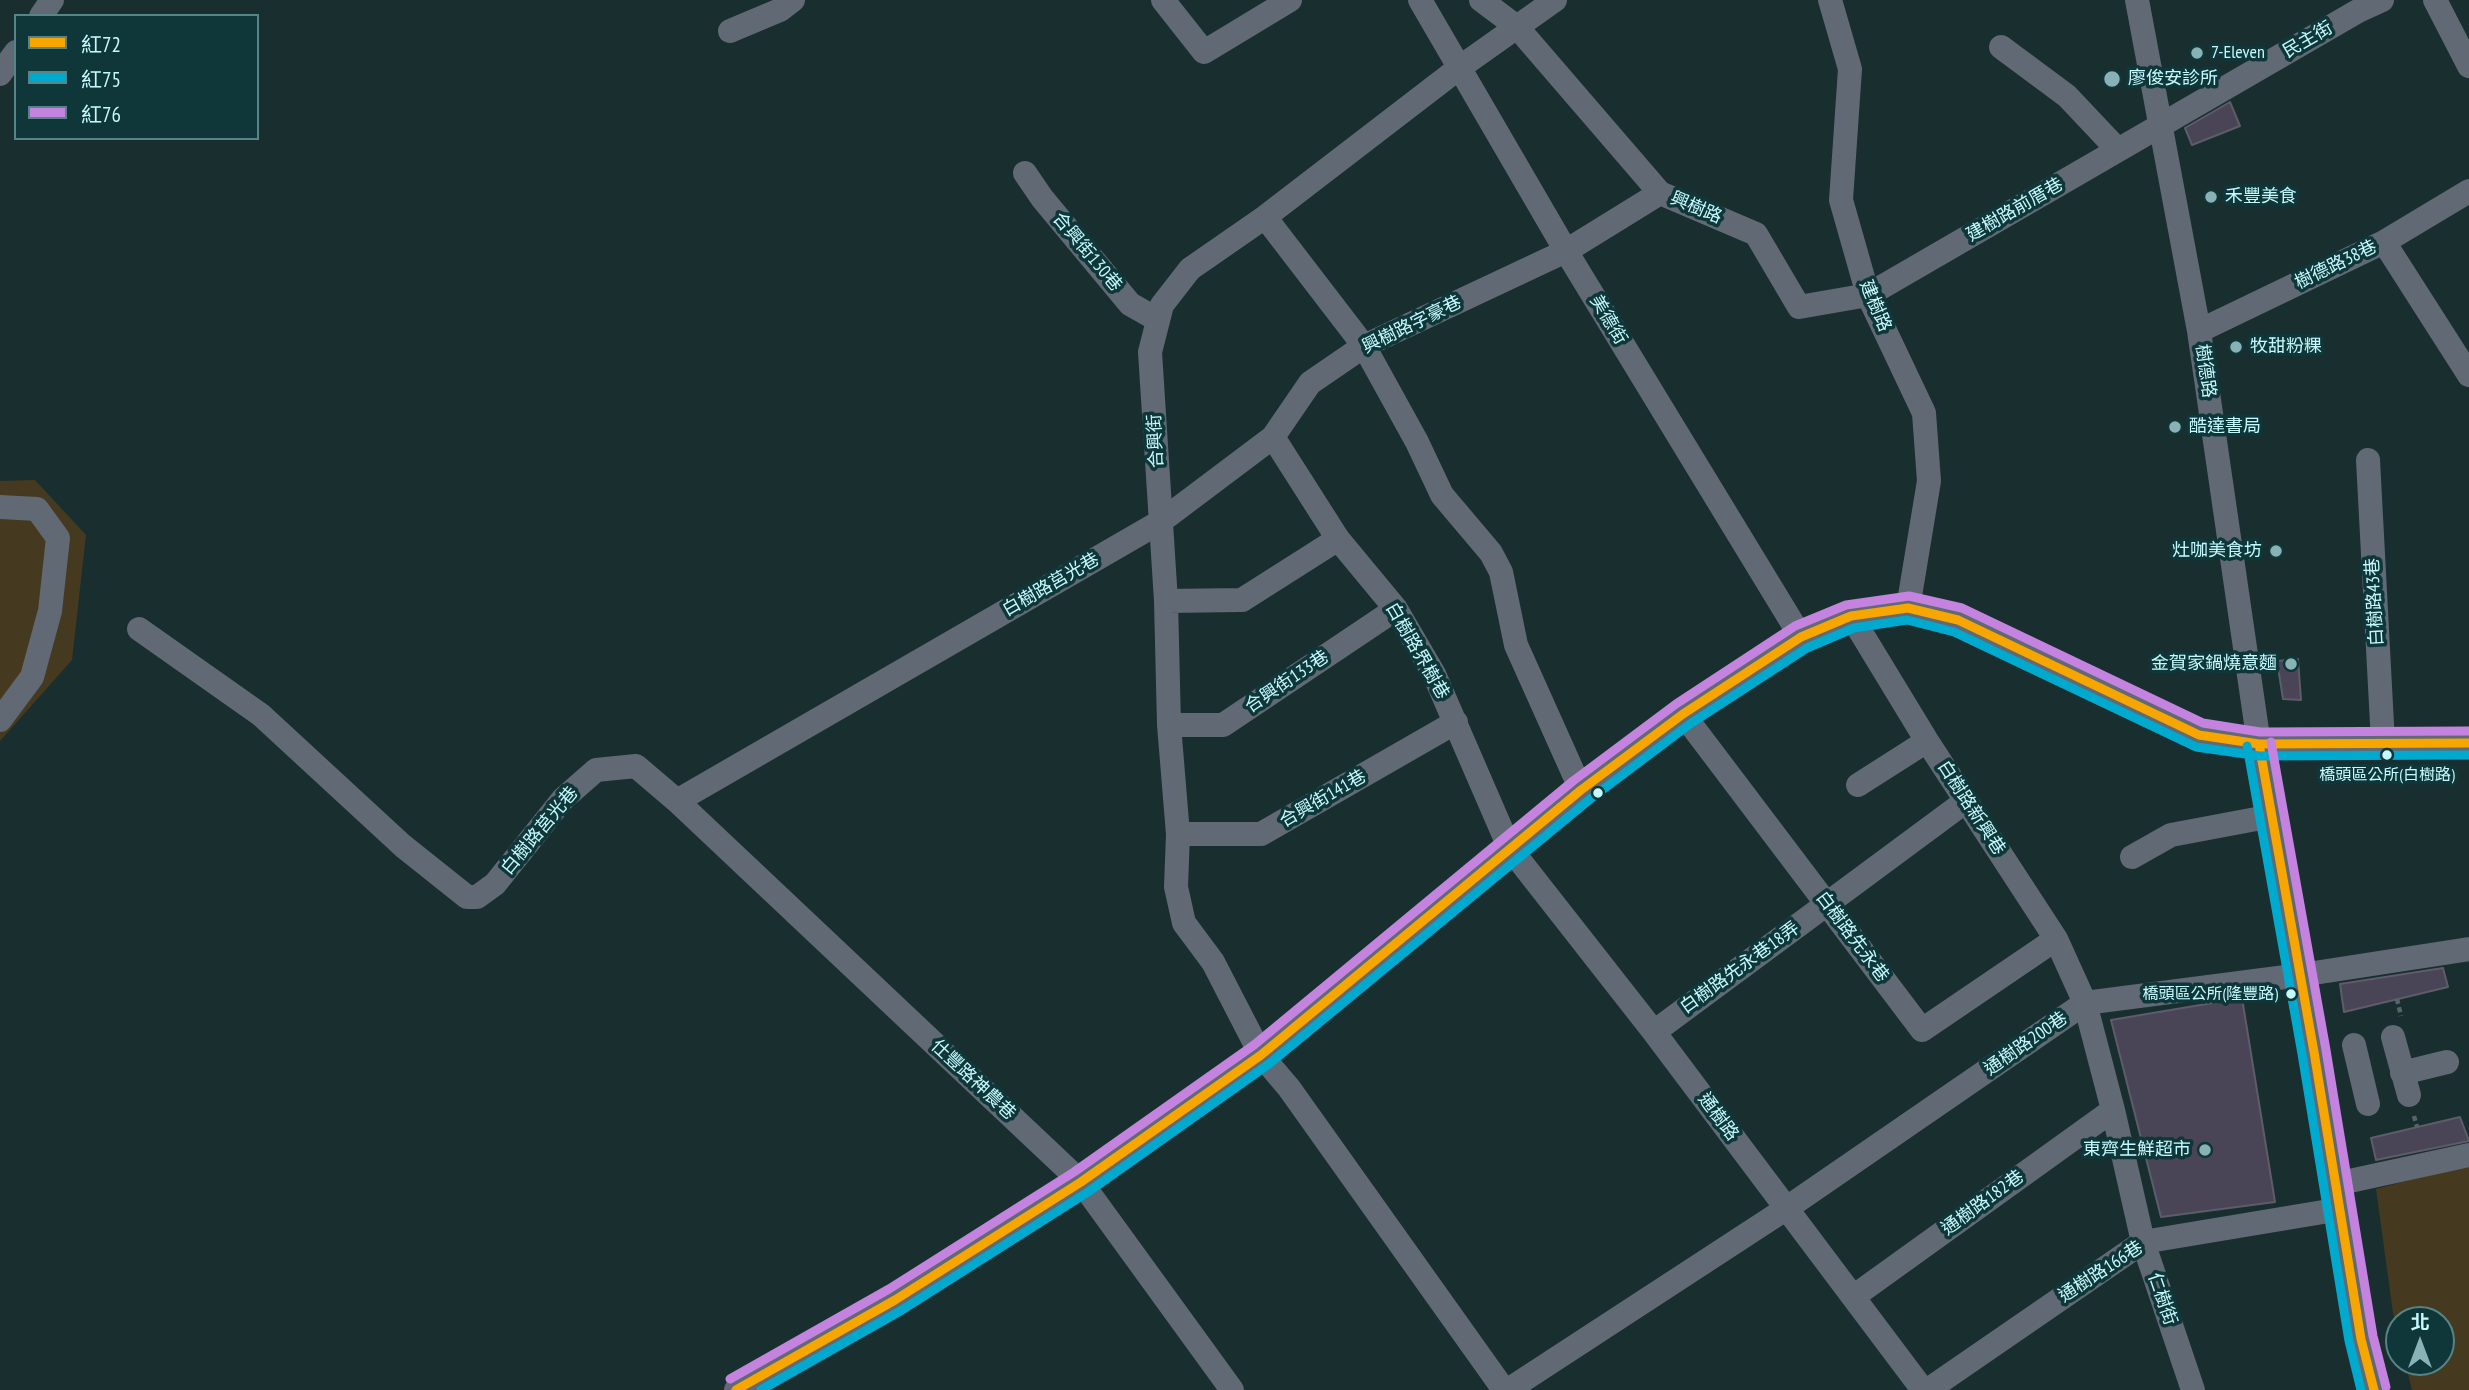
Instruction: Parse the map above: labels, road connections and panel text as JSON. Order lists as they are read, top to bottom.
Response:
{
  "streets": {
    "street": [
      "民主街",
      "興樹路",
      "建樹路前厝巷",
      "合興街130巷",
      "樹德路38巷",
      "建樹路",
      "美德街",
      "興樹路字豪巷",
      "樹德路",
      "合興街",
      "白樹路莒光巷",
      "白樹路43巷",
      "白樹路界樹巷",
      "合興街133巷",
      "合興街141巷",
      "白樹路新興巷",
      "白樹路先永巷",
      "白樹路先永巷18弄",
      "通樹路200巷",
      "仕豐路神農巷",
      "通樹路",
      "通樹路182巷",
      "通樹路166巷",
      "仁樹街"
    ]
  },
  "crossings": [
    ["民主街", "建樹路前厝巷"],
    ["民主街", "樹德路"],
    ["興樹路", "建樹路前厝巷"],
    ["興樹路", "建樹路"],
    ["興樹路", "興樹路字豪巷"],
    ["興樹路", "合興街"],
    ["建樹路前厝巷", "建樹路"],
    ["建樹路前厝巷", "樹德路"],
    ["合興街130巷", "合興街"],
    ["樹德路38巷", "樹德路"],
    ["美德街", "興樹路字豪巷"],
    ["美德街", "合興街"],
    ["興樹路字豪巷", "合興街"],
    ["興樹路字豪巷", "白樹路莒光巷"],
    ["興樹路字豪巷", "白樹路界樹巷"],
    ["樹德路", "通樹路200巷"],
    ["樹德路", "通樹路166巷"],
    ["合興街", "白樹路莒光巷"],
    ["合興街", "合興街133巷"],
    ["合興街", "合興街141巷"],
    ["合興街", "通樹路200巷"],
    ["白樹路莒光巷", "仕豐路神農巷"],
    ["白樹路界樹巷", "合興街133巷"],
    ["白樹路界樹巷", "合興街141巷"],
    ["白樹路界樹巷", "通樹路"],
    ["白樹路新興巷", "白樹路先永巷"],
    ["白樹路新興巷", "白樹路先永巷18弄"],
    ["白樹路新興巷", "通樹路200巷"],
    ["白樹路新興巷", "仁樹街"],
    ["白樹路先永巷", "白樹路先永巷18弄"],
    ["白樹路先永巷18弄", "通樹路"],
    ["通樹路200巷", "通樹路"],
    ["通樹路200巷", "仁樹街"],
    ["通樹路", "通樹路182巷"],
    ["通樹路", "通樹路166巷"],
    ["通樹路182巷", "仁樹街"],
    ["通樹路166巷", "仁樹街"]
  ],
  "places": [
    "7-Eleven",
    "廖俊安診所",
    "禾豐美食",
    "牧甜粉粿",
    "酷達書局",
    "灶咖美食坊",
    "金賀家鍋燒意麵",
    "橋頭區公所(白樹路)",
    "橋頭區公所(隆豐路)",
    "東齊生鮮超市"
  ],
  "lines": ["transit line 紅76", "transit line 紅72", "transit line 紅75"],
  "legend": ["紅72", "紅75", "紅76"],
  "north": "top"
}
